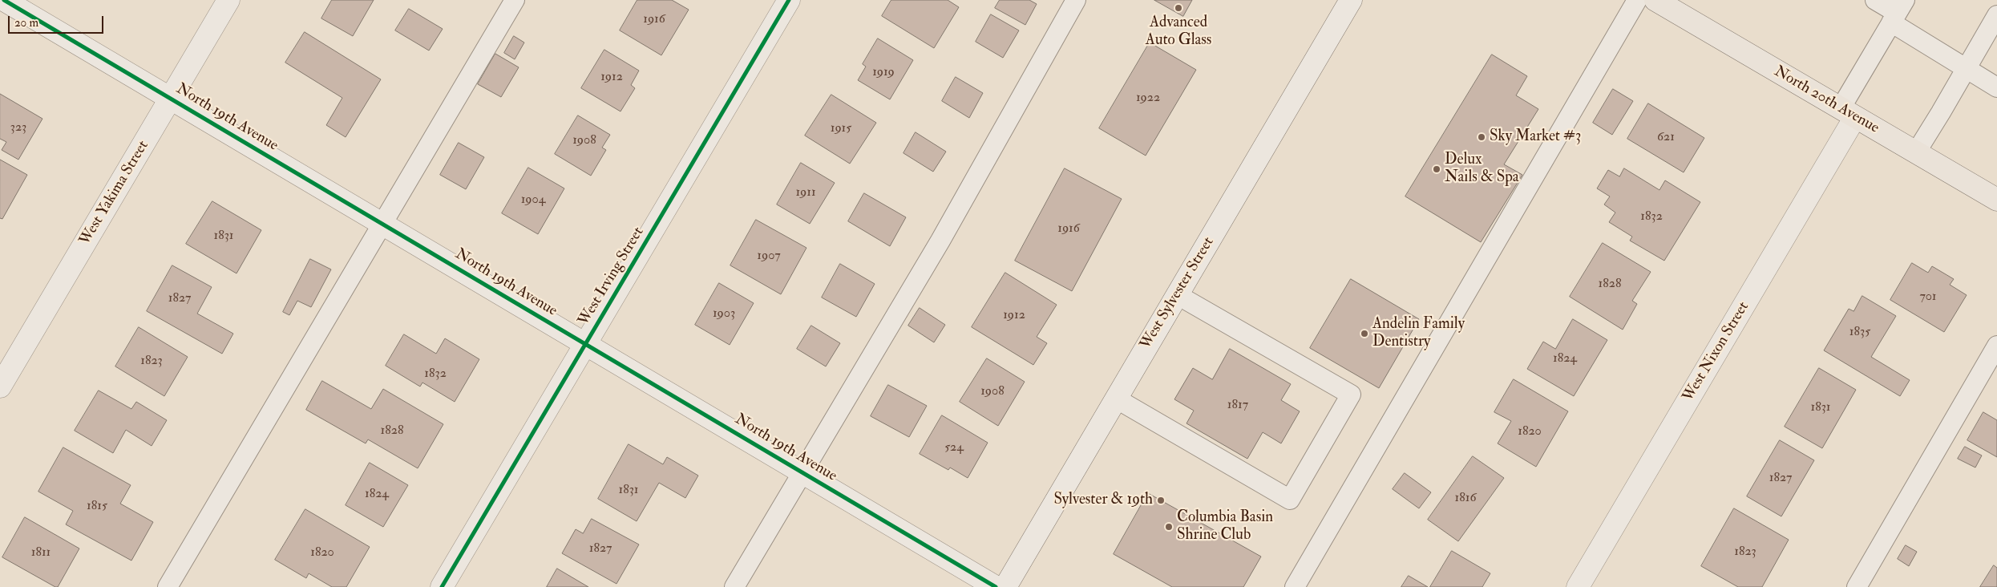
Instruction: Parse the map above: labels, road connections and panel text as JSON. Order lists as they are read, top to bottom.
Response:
{
  "streets": {
    "main road": ["North 20th Avenue"],
    "street": [
      "North 19th Avenue",
      "West Yakima Street",
      "West Irving Street",
      "West Sylvester Street",
      "West Nixon Street"
    ]
  },
  "crossings": [
    ["North 20th Avenue", "West Nixon Street"],
    ["North 19th Avenue", "West Yakima Street"],
    ["North 19th Avenue", "West Irving Street"]
  ],
  "places": [
    "Advanced Auto Glass",
    "Sky Market #3",
    "Delux Nails & Spa",
    "Andelin Family Dentistry",
    "Sylvester & 19th",
    "Columbia Basin Shrine Club"
  ],
  "house_numbers": [
    "1916",
    "1919",
    "1912",
    "1922",
    "323",
    "1915",
    "621",
    "1908",
    "1911",
    "1904",
    "1832",
    "1916",
    "1831",
    "1907",
    "1828",
    "701",
    "1827",
    "1903",
    "1912",
    "1835",
    "1824",
    "1823",
    "1832",
    "1908",
    "1817",
    "1831",
    "1828",
    "1820",
    "524",
    "1827",
    "1831",
    "1824",
    "1816",
    "1815",
    "1827",
    "1823",
    "1811",
    "1820"
  ],
  "scale_bar": "20 m"
}
